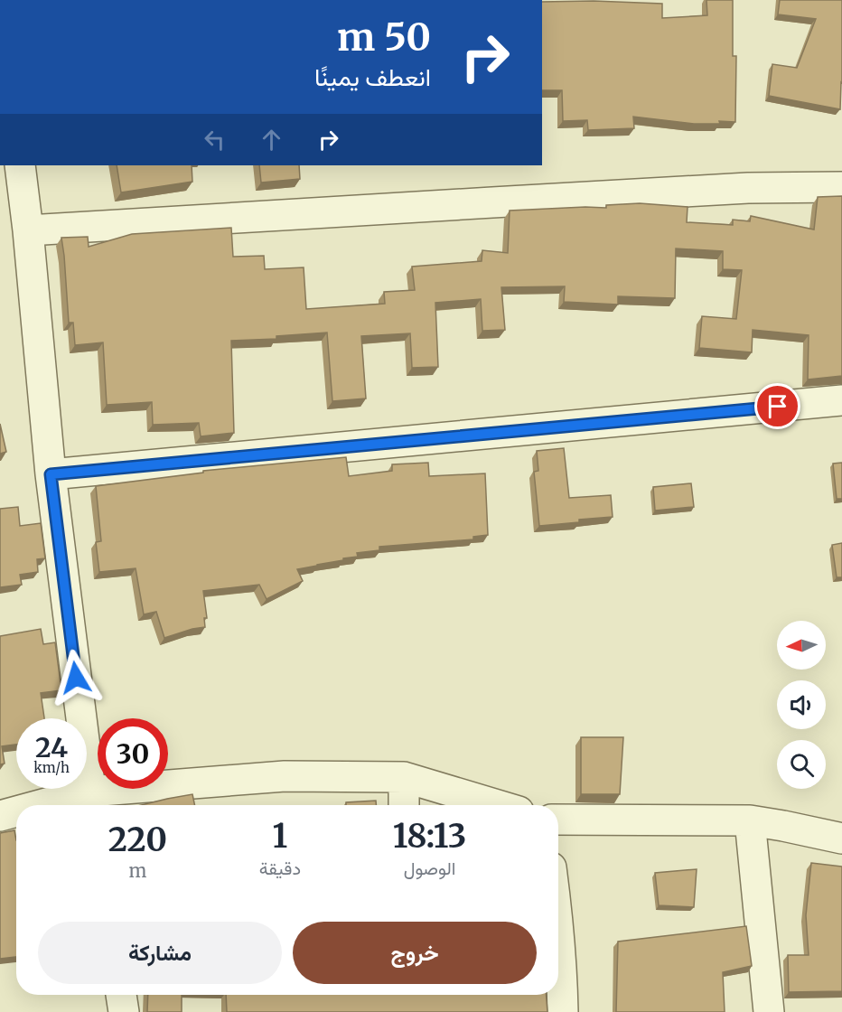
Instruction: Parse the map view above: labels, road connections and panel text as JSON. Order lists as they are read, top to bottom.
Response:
{
  "north": "left",
  "page": {
    "turn": ["50 m", "انعطف يمينًا"],
    "speed": "24 km/h",
    "limit": "30",
    "eta": [
      "18:13",
      "الوصول",
      "1",
      "دقيقة",
      "220",
      "m"
    ],
    "buttons": ["خروج", "مشاركة"]
  }
}
